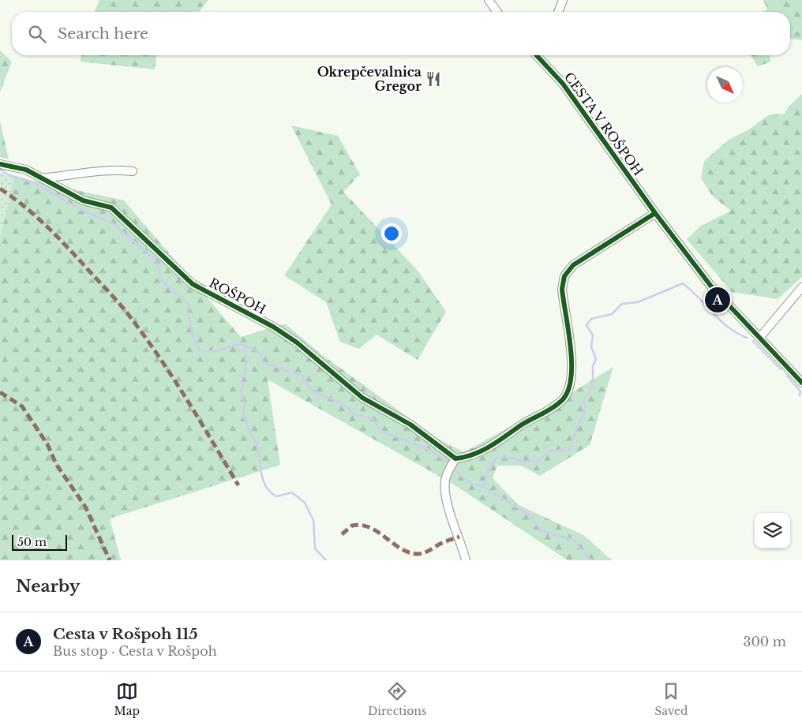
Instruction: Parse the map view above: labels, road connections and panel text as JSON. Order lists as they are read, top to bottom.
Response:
{
  "streets": {
    "street": ["CESTA V ROŠPOH", "ROŠPOH"]
  },
  "places": {
    "restaurant": ["Okrepčevalnica Gregor"]
  },
  "scale_bar": "50 m",
  "north": "bottom right",
  "page": {
    "search": "Search here",
    "pins": "A",
    "scale": "50 m",
    "heading": "Nearby",
    "list": [
      {
        "mark": "A",
        "name": "Cesta v Rošpoh 115",
        "note": "Bus stop · Cesta v Rošpoh",
        "value": "300 m"
      }
    ],
    "nav": ["Map", "Directions", "Saved"]
  }
}
